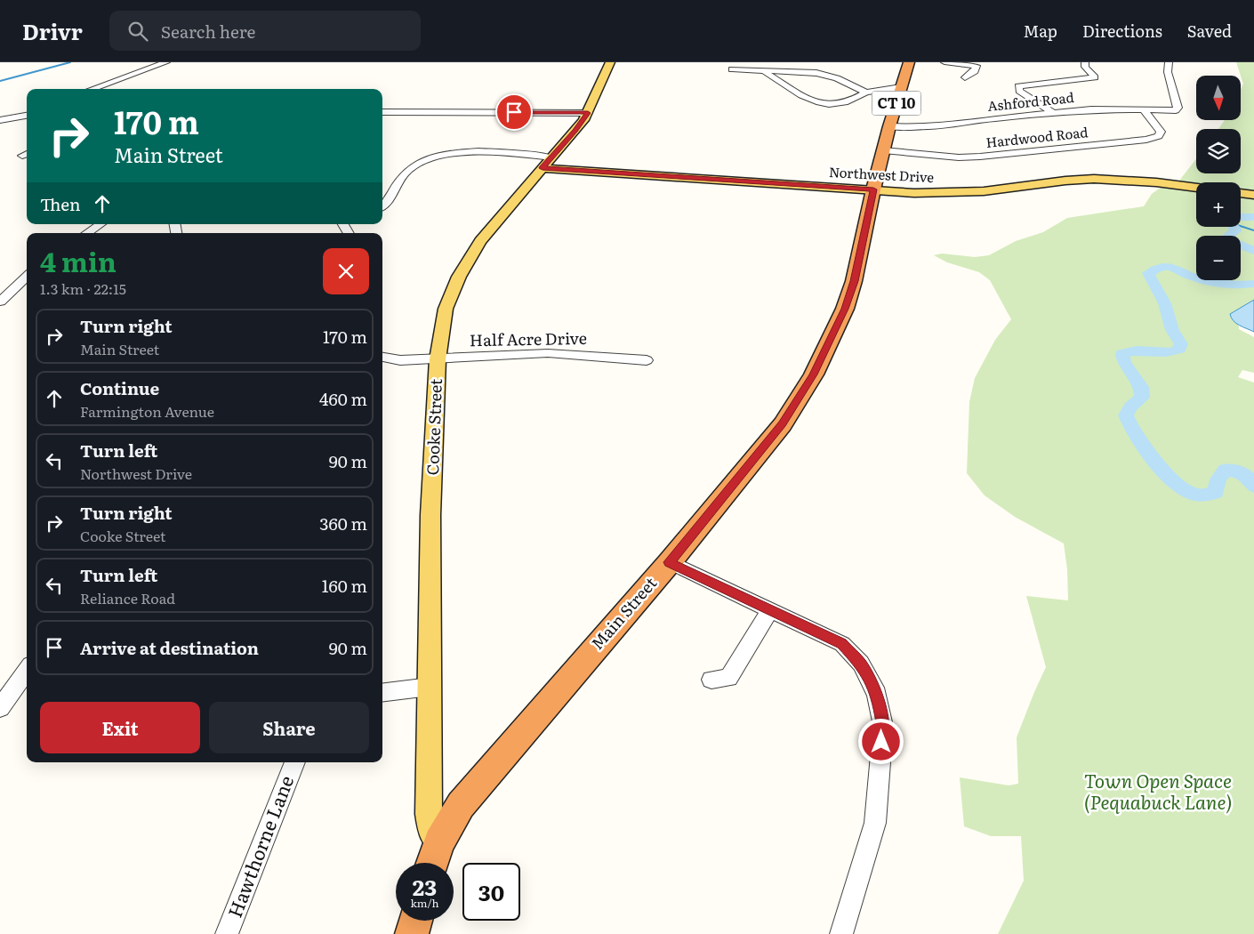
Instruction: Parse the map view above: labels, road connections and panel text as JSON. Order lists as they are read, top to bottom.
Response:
{
  "streets": {
    "highway": ["CT 10", "Main Street"],
    "main road": ["Northwest Drive", "Cooke Street"],
    "street": [
      "Ashford Road",
      "Hardwood Road",
      "Half Acre Drive",
      "Hawthorne Lane"
    ]
  },
  "crossings": [
    ["Ashford Road", "CT 10"],
    ["Ashford Road", "Hardwood Road"],
    ["CT 10", "Hardwood Road"],
    ["CT 10", "Northwest Drive"],
    ["CT 10", "Main Street"],
    ["Northwest Drive", "Cooke Street"],
    ["Northwest Drive", "Main Street"],
    ["Half Acre Drive", "Cooke Street"],
    ["Cooke Street", "Main Street"]
  ],
  "parks": ["Town Open Space (Pequabuck Lane)"],
  "north": "bottom",
  "page": {
    "header": "Drivr",
    "search": "Search here",
    "nav": ["Map", "Directions", "Saved"],
    "map_buttons": ["+", "−"],
    "turn": ["170 m", "Main Street"],
    "then": "Then",
    "heading": ["4 min", "1.3 km · 22:15"],
    "list": [
      {
        "name": "Turn right",
        "note": "Main Street",
        "value": "170 m"
      },
      {
        "name": "Continue",
        "note": "Farmington Avenue",
        "value": "460 m"
      },
      {
        "name": "Turn left",
        "note": "Northwest Drive",
        "value": "90 m"
      },
      {
        "name": "Turn right",
        "note": "Cooke Street",
        "value": "360 m"
      },
      {
        "name": "Turn left",
        "note": "Reliance Road",
        "value": "160 m"
      },
      {
        "name": "Arrive at destination",
        "value": "90 m"
      }
    ],
    "buttons": ["Exit", "Share"],
    "speed": "23 km/h",
    "limit": "30"
  }
}
